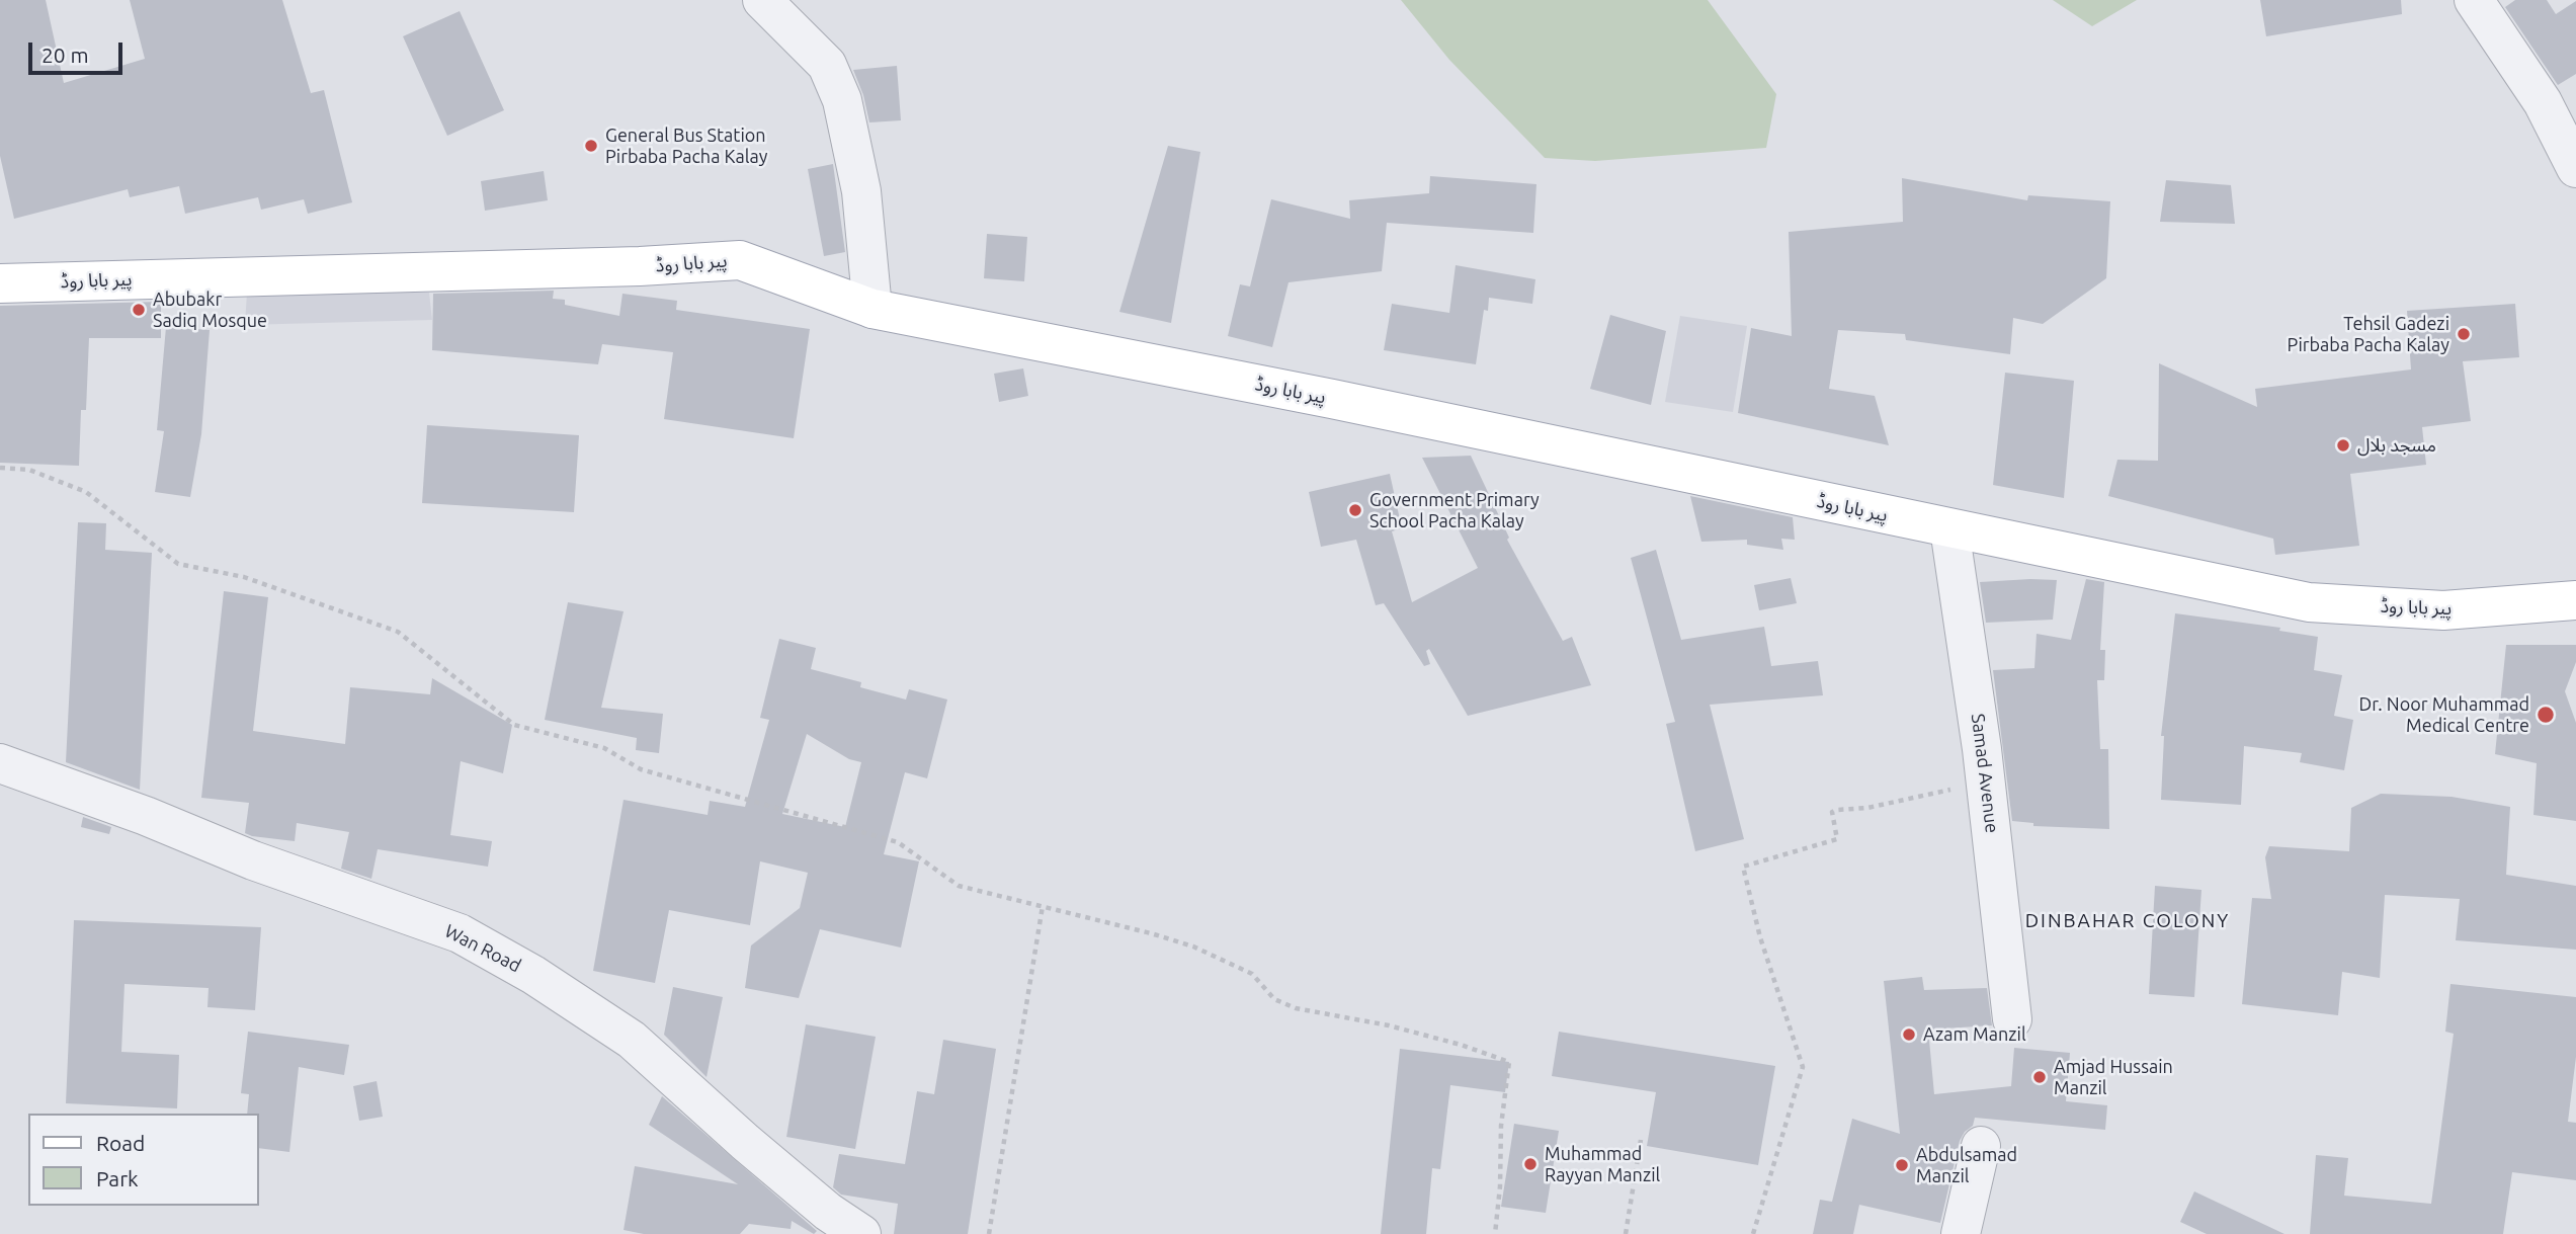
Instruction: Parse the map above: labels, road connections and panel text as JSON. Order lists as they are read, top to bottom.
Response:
{
  "streets": {
    "main road": ["پیر بابا روڈ"],
    "street": ["Samad Avenue", "Wan Road"]
  },
  "crossings": [
    ["پیر بابا روڈ", "Samad Avenue"]
  ],
  "districts": ["DINBAHAR COLONY"],
  "places": [
    "General Bus Station Pirbaba Pacha Kalay",
    "Abubakr Sadiq Mosque",
    "Tehsil Gadezi Pirbaba Pacha Kalay",
    "مسجد بلال",
    "Government Primary School Pacha Kalay",
    "Dr. Noor Muhammad Medical Centre",
    "Azam Manzil",
    "Amjad Hussain Manzil",
    "Muhammad Rayyan Manzil",
    "Abdulsamad Manzil"
  ],
  "legend": ["Road", "Park"],
  "scale_bar": "20 m"
}
